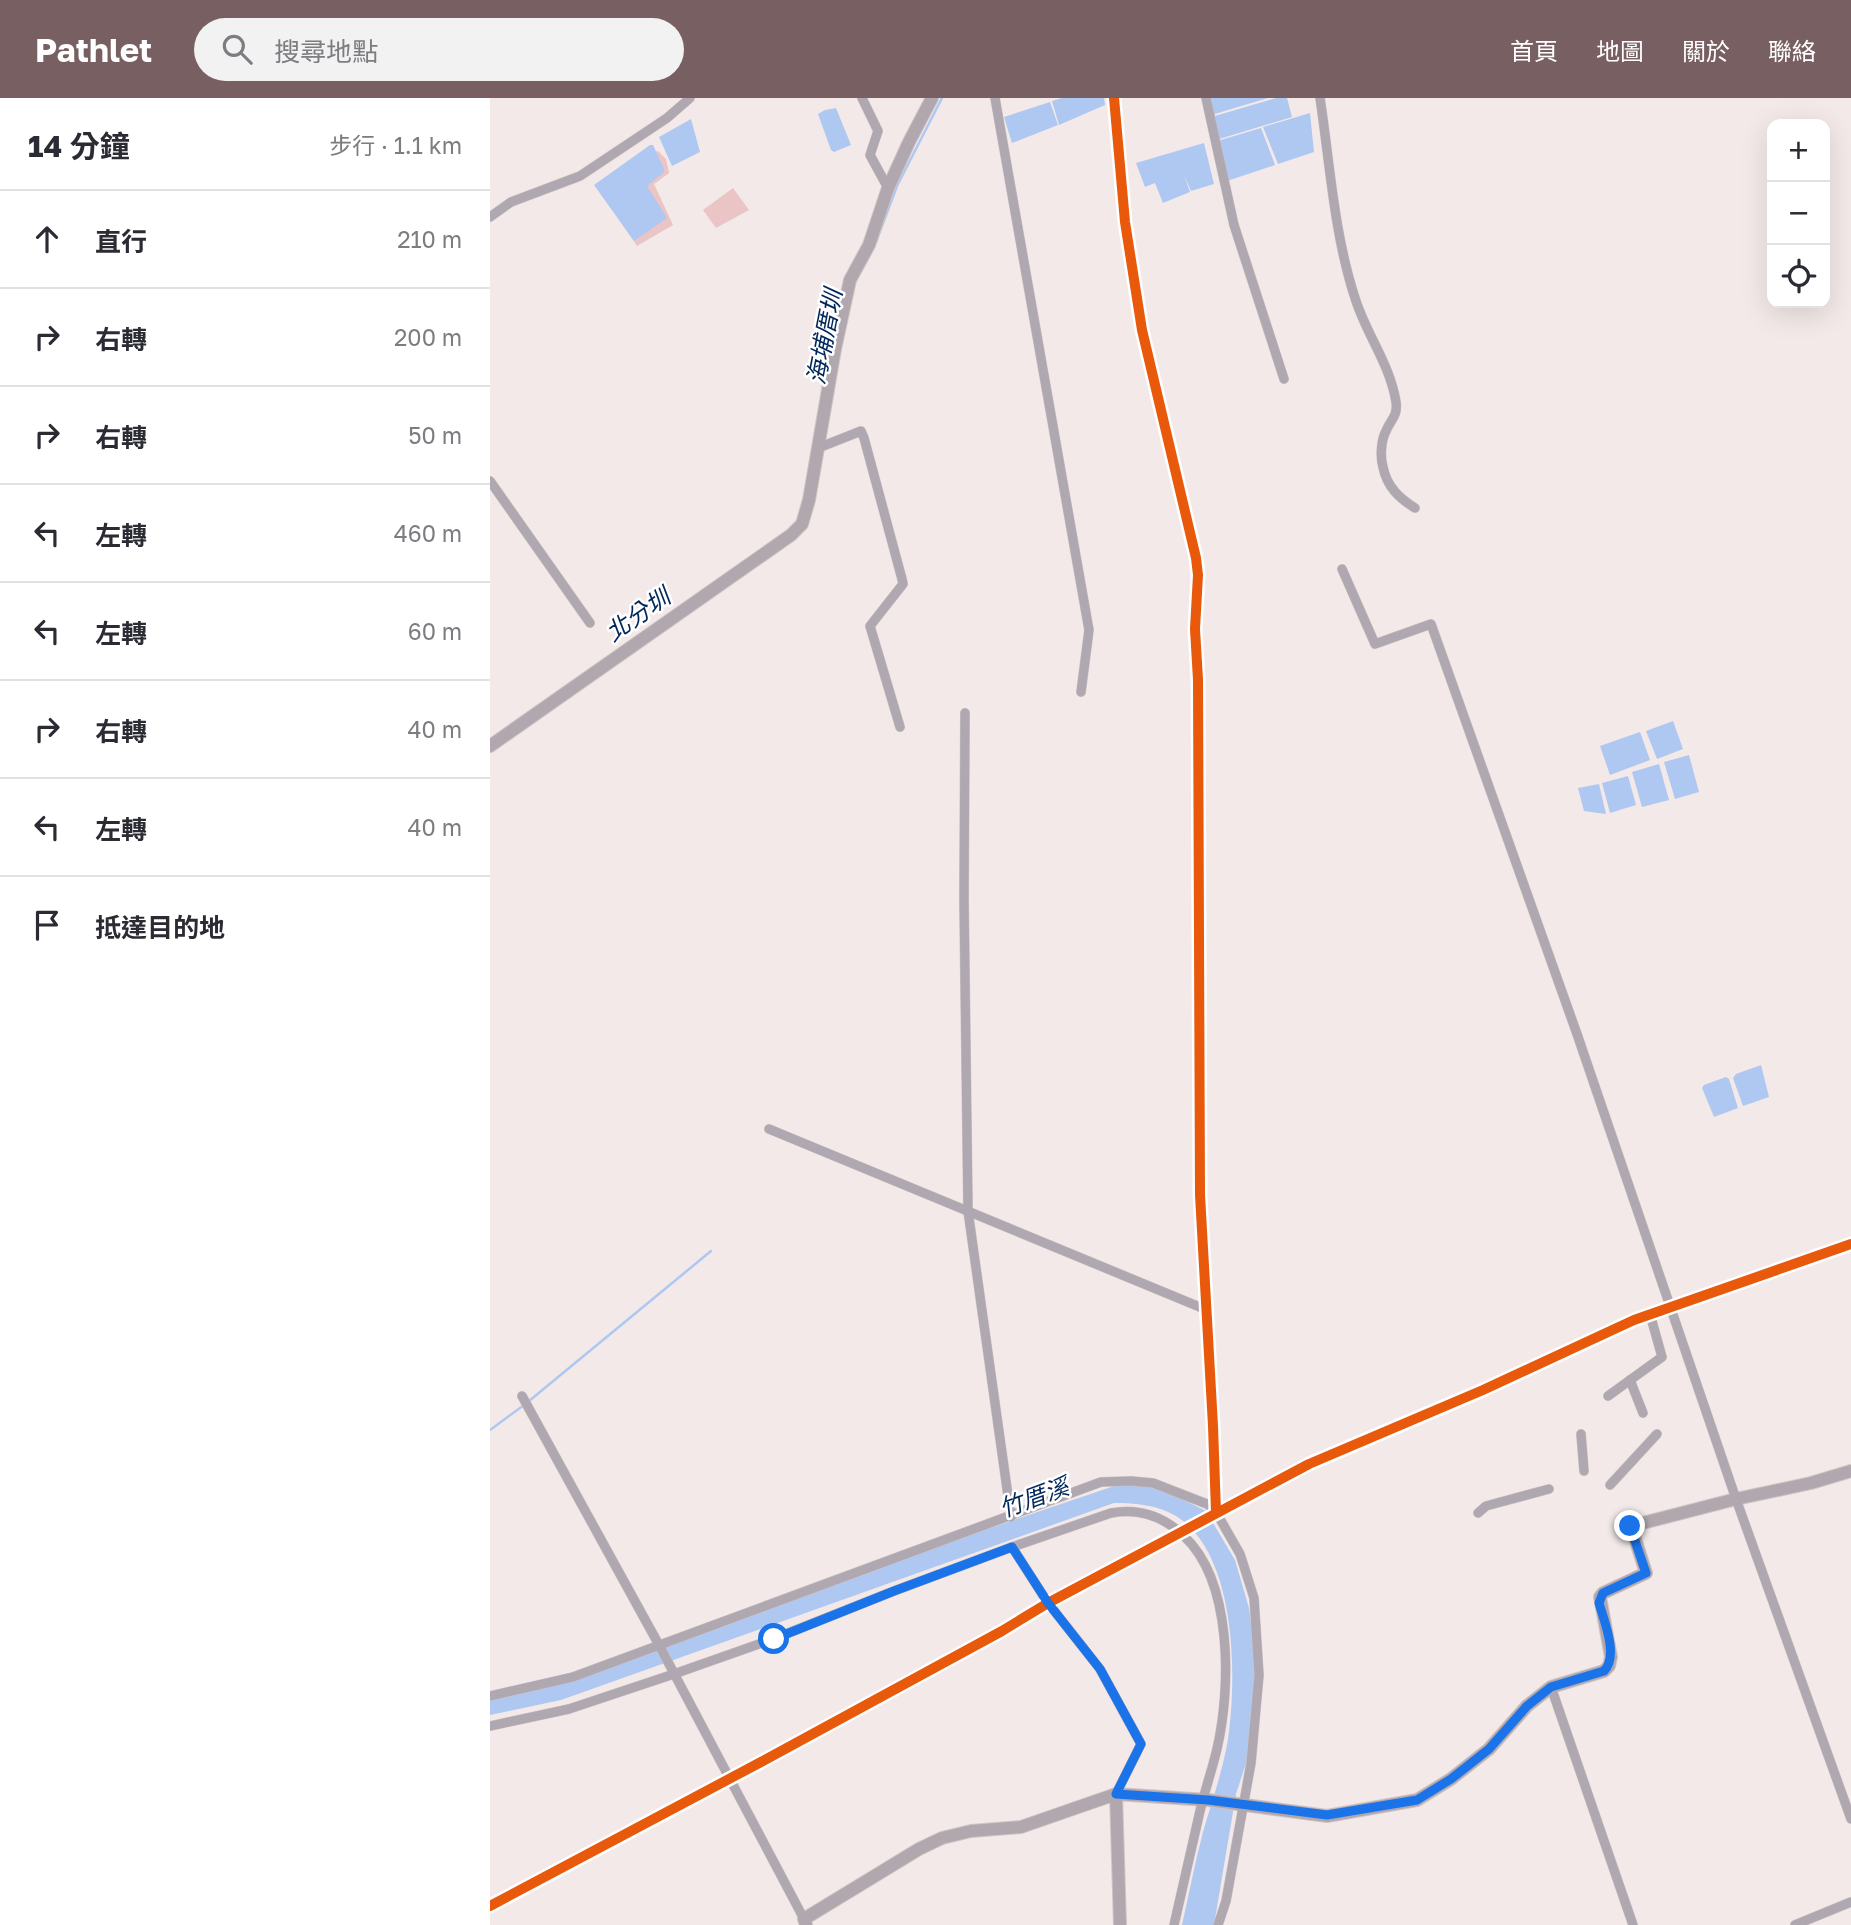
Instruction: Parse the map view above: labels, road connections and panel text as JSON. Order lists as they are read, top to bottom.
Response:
{
  "water": ["海埔厝圳", "北分圳", "竹厝溪"],
  "page": {
    "header": "Pathlet",
    "search": "搜尋地點",
    "nav": [
      "首頁",
      "地圖",
      "關於",
      "聯絡"
    ],
    "heading": ["14 分鐘", "步行 · 1.1 km"],
    "map_buttons": ["+", "−"],
    "list": [
      ["直行", "210 m"],
      ["右轉", "200 m"],
      ["右轉", "50 m"],
      ["左轉", "460 m"],
      ["左轉", "60 m"],
      ["右轉", "40 m"],
      ["左轉", "40 m"],
      "抵達目的地"
    ]
  }
}
